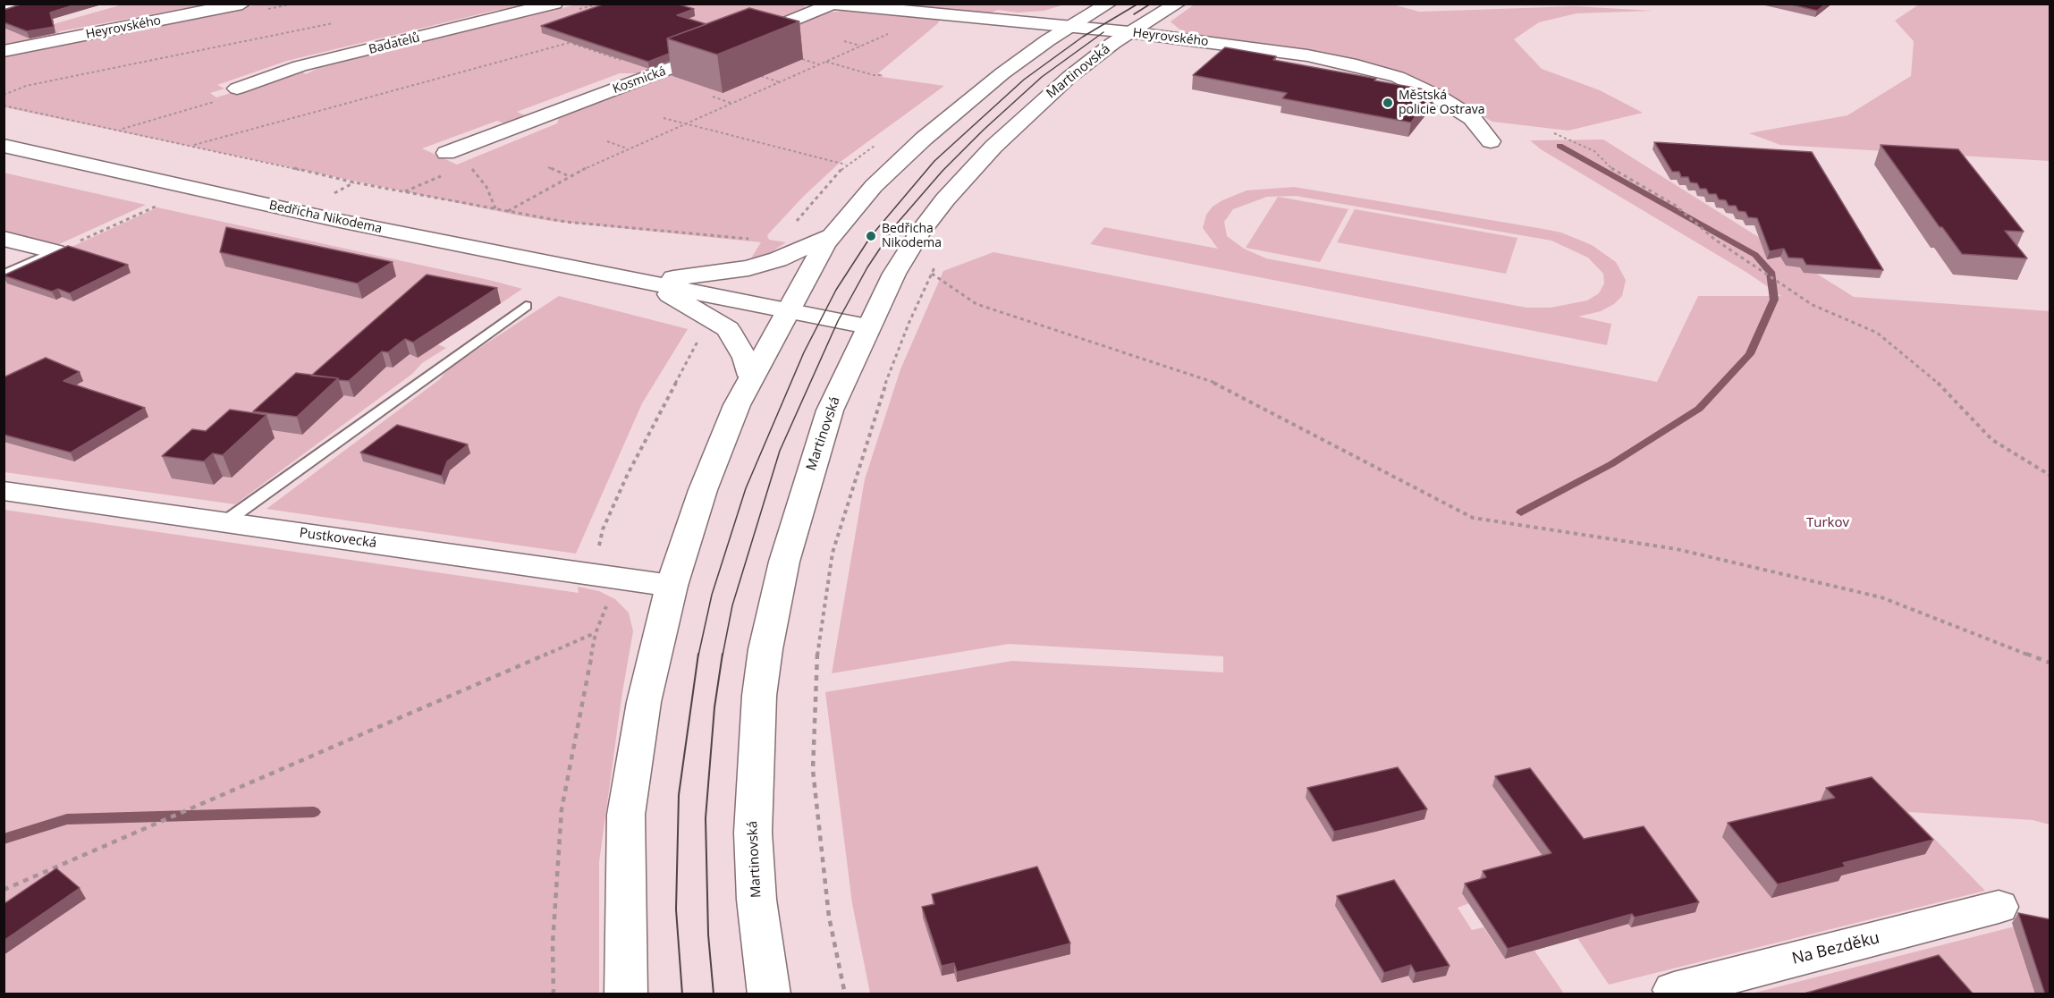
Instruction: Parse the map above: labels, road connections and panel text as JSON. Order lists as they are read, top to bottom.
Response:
{
  "streets": {
    "street": [
      "Heyrovského",
      "Badatelů",
      "Martinovská",
      "Kosmická",
      "Bedřicha Nikodema",
      "Pustkovecká",
      "Na Bezděku"
    ]
  },
  "crossings": [
    ["Heyrovského", "Martinovská"],
    ["Martinovská", "Bedřicha Nikodema"]
  ],
  "parks": ["Turkov"],
  "places": ["Městská policie Ostrava", "Bedřicha Nikodema"]
}
